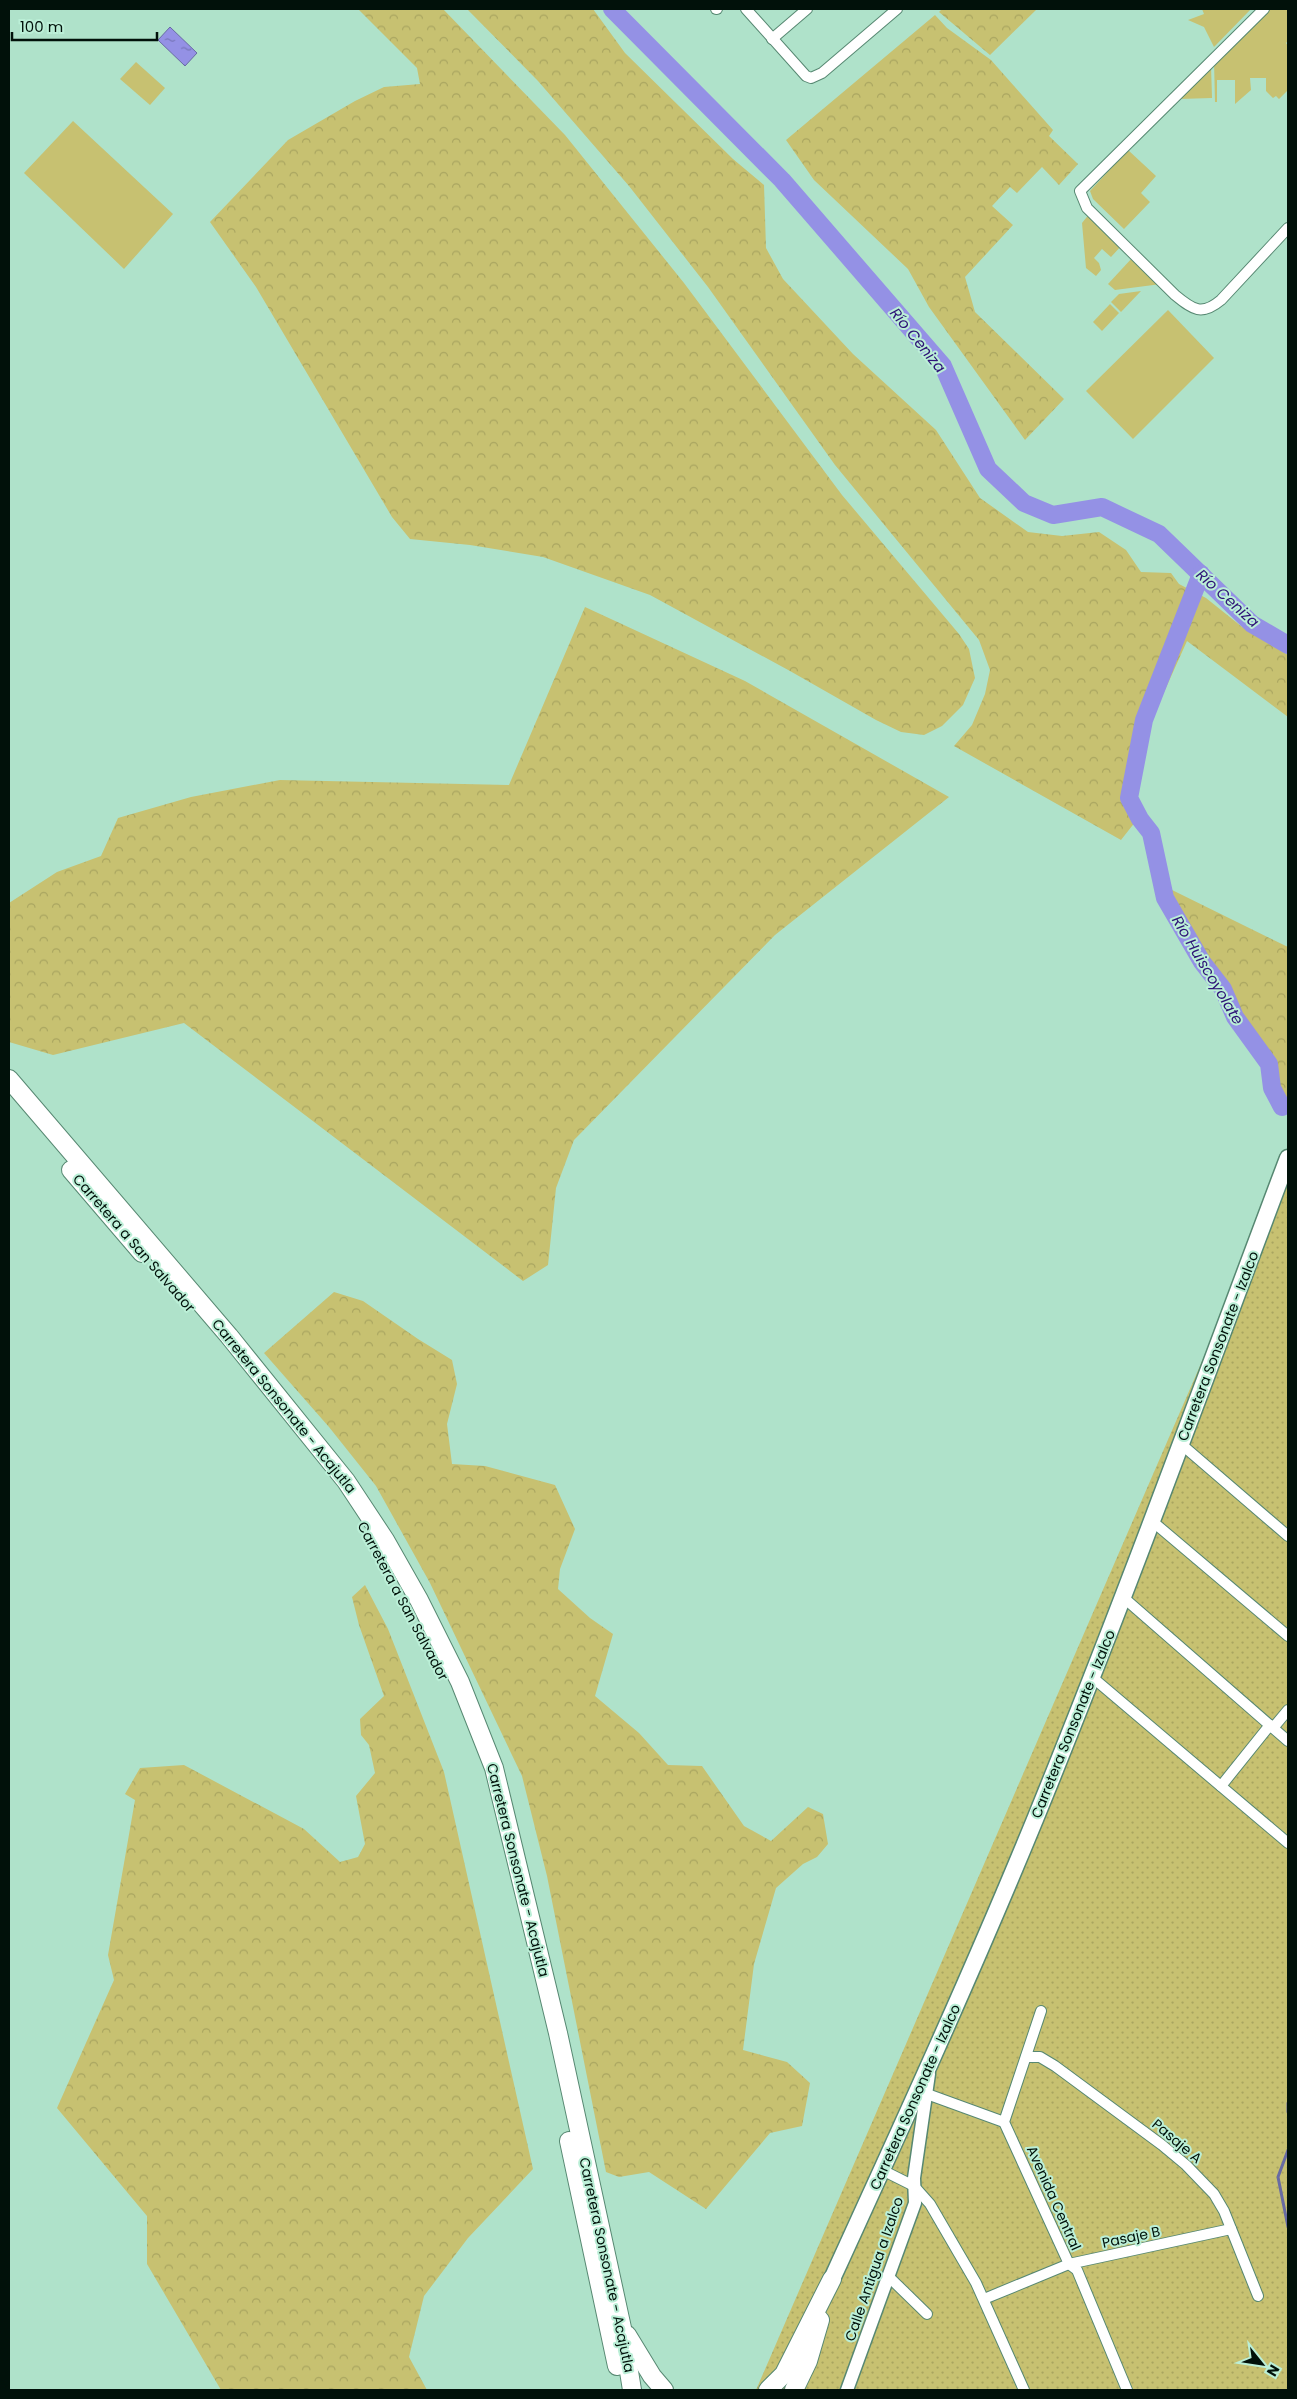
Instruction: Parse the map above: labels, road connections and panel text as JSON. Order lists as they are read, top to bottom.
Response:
{
  "streets": {
    "highway": ["Carretera a San Salvador", "Carretera Sonsonate - Acajutla"],
    "main road": ["Carretera Sonsonate - Izalco"],
    "street": [
      "Pasaje A",
      "Avenida Central",
      "Pasaje B",
      "Calle Antigua a Izalco"
    ]
  },
  "crossings": [
    ["Carretera Sonsonate - Izalco", "Calle Antigua a Izalco"],
    ["Pasaje A", "Pasaje B"],
    ["Avenida Central", "Pasaje B"]
  ],
  "water": ["Río Ceniza", "Río Huiscoyolate"],
  "scale_bar": "100 m",
  "north": "bottom right"
}
